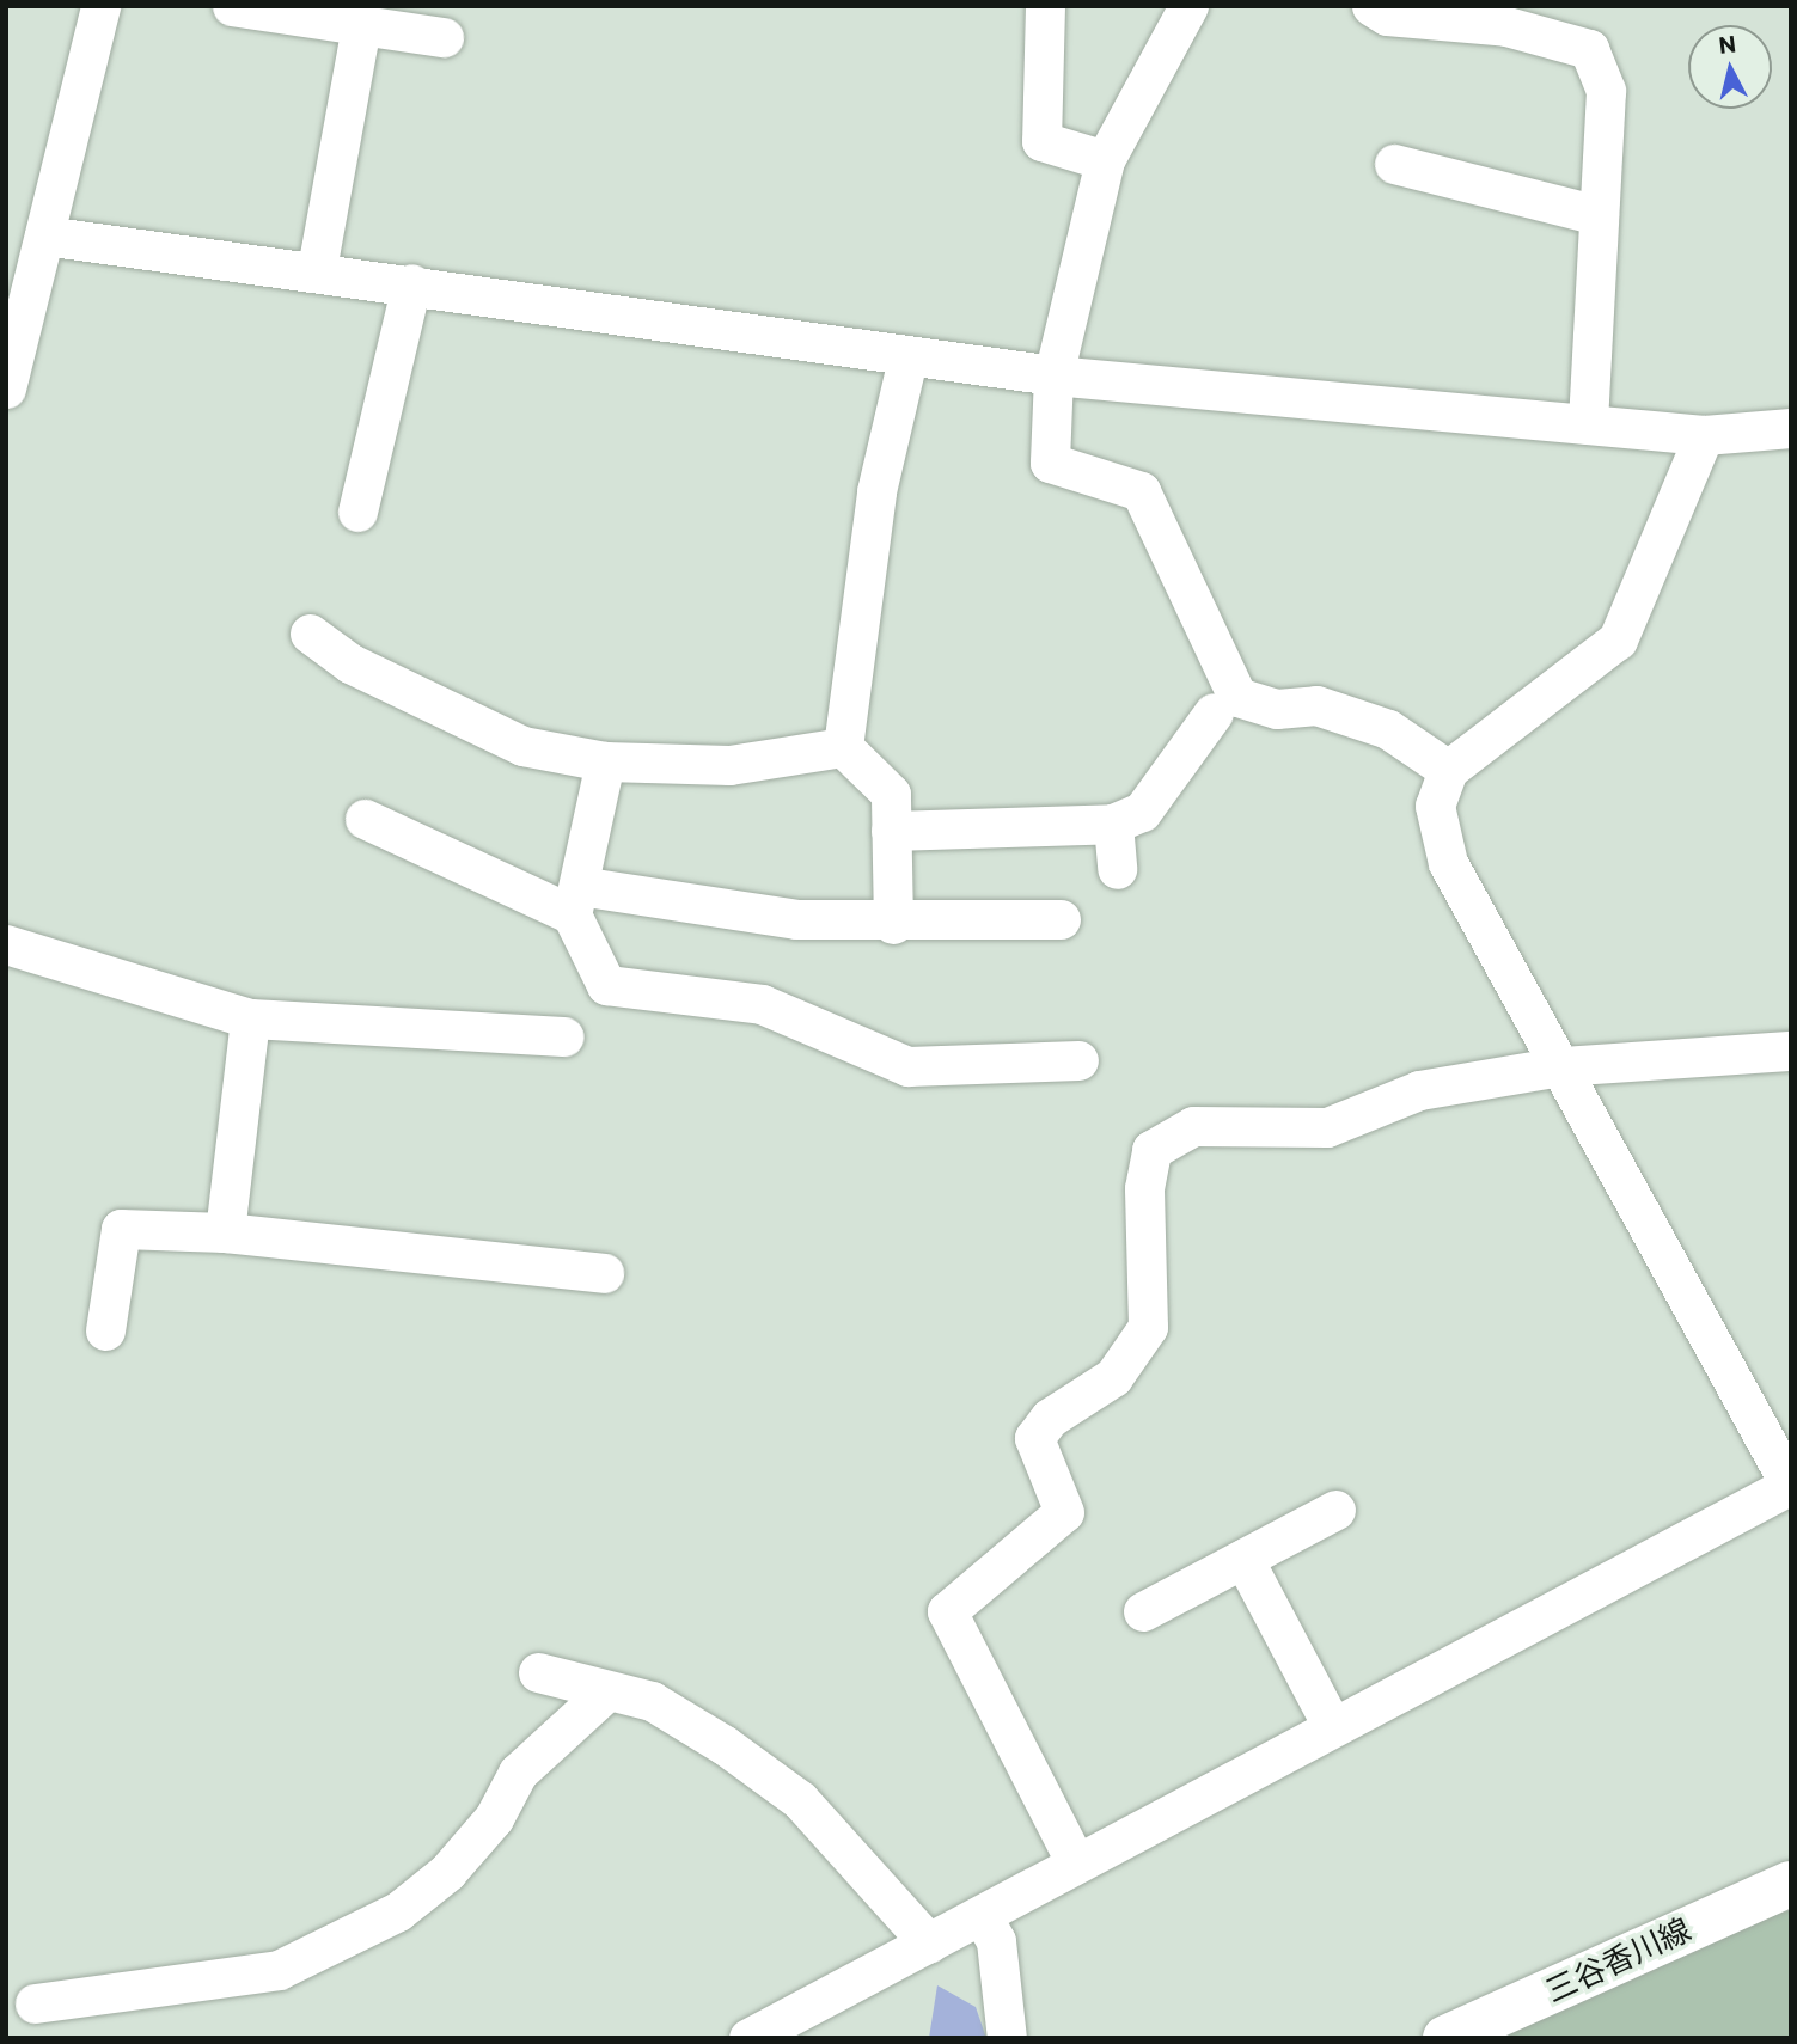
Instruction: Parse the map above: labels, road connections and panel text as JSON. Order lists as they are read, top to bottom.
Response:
{
  "streets": {
    "main road": ["三谷香川線"]
  },
  "north": "top"
}
